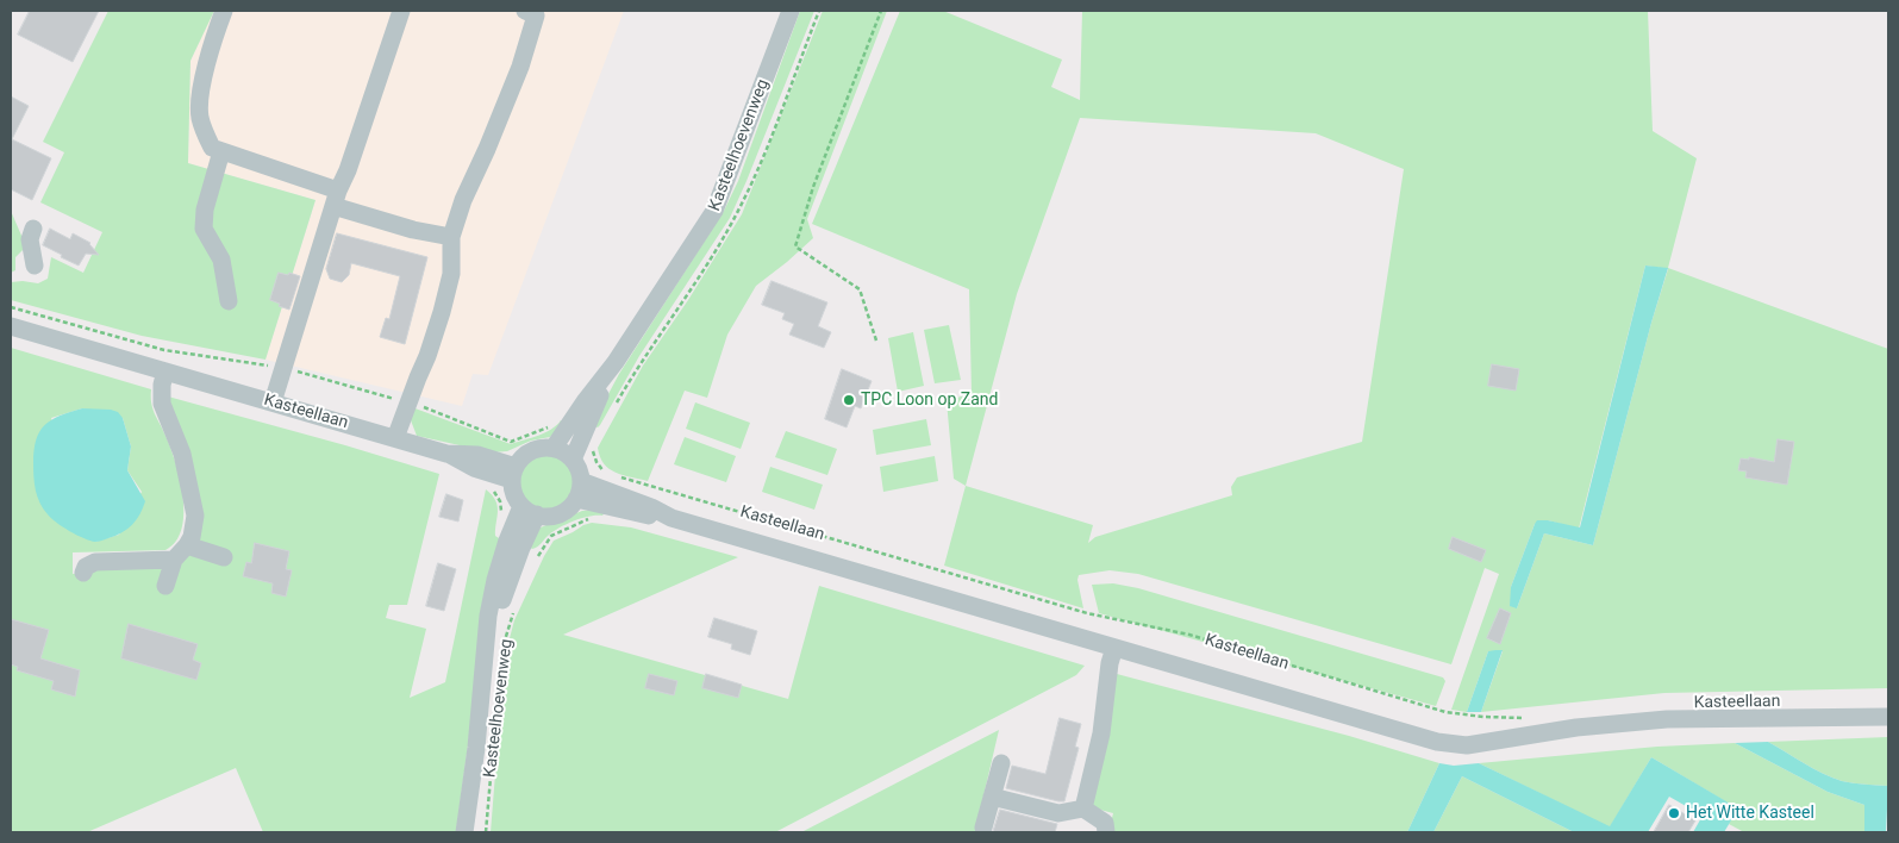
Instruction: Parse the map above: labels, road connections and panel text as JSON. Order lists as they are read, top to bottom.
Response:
{
  "streets": {
    "street": ["Kasteelhoevenweg", "Kasteellaan"]
  },
  "crossings": [
    ["Kasteelhoevenweg", "Kasteellaan"]
  ],
  "places": ["TPC Loon op Zand", "Het Witte Kasteel"]
}
